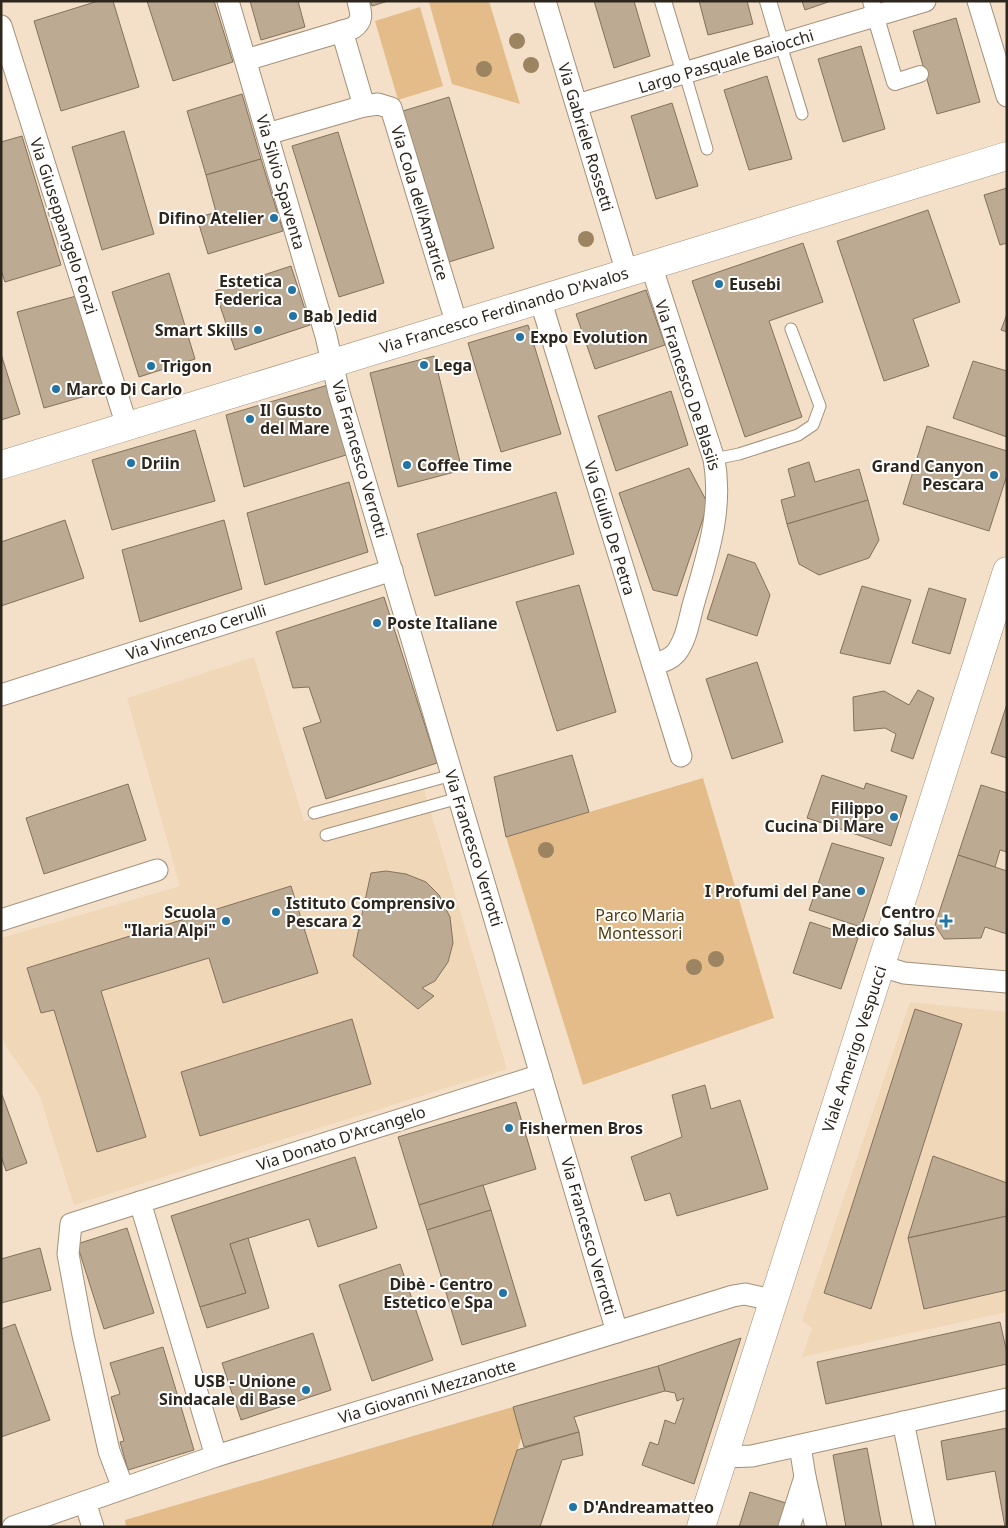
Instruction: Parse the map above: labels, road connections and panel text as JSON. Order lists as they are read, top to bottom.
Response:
{
  "streets": {
    "street": [
      "Largo Pasquale Baiocchi",
      "Via Gabriele Rossetti",
      "Via Silvio Spaventa",
      "Via Cola dell'Amatrice",
      "Via Giuseppangelo Fonzi",
      "Via Francesco Ferdinando D'Avalos",
      "Via Francesco De Blasiis",
      "Via Francesco Verrotti",
      "Via Giulio De Petra",
      "Via Vincenzo Cerulli",
      "Viale Amerigo Vespucci",
      "Via Donato D'Arcangelo",
      "Via Giovanni Mezzanotte"
    ]
  },
  "crossings": [
    ["Largo Pasquale Baiocchi", "Via Gabriele Rossetti"],
    ["Via Gabriele Rossetti", "Via Francesco Ferdinando D'Avalos"],
    ["Via Gabriele Rossetti", "Via Francesco De Blasiis"],
    ["Via Silvio Spaventa", "Via Cola dell'Amatrice"],
    ["Via Silvio Spaventa", "Via Francesco Ferdinando D'Avalos"],
    ["Via Silvio Spaventa", "Via Francesco Verrotti"],
    ["Via Cola dell'Amatrice", "Via Francesco Ferdinando D'Avalos"],
    ["Via Giuseppangelo Fonzi", "Via Francesco Ferdinando D'Avalos"],
    ["Via Francesco Ferdinando D'Avalos", "Via Francesco De Blasiis"],
    ["Via Francesco Ferdinando D'Avalos", "Via Francesco Verrotti"],
    ["Via Francesco Ferdinando D'Avalos", "Via Giulio De Petra"],
    ["Via Francesco De Blasiis", "Via Giulio De Petra"],
    ["Via Francesco Verrotti", "Via Vincenzo Cerulli"],
    ["Via Francesco Verrotti", "Via Donato D'Arcangelo"],
    ["Via Francesco Verrotti", "Via Giovanni Mezzanotte"],
    ["Viale Amerigo Vespucci", "Via Giovanni Mezzanotte"],
    ["Via Donato D'Arcangelo", "Via Giovanni Mezzanotte"]
  ],
  "parks": ["Parco Maria Montessori"],
  "places": {
    "other": [
      "Difino Atelier",
      "Eusebi",
      "Estetica Federica",
      "Bab Jedid",
      "Smart Skills",
      "Expo Evolution",
      "Lega",
      "Trigon",
      "Marco Di Carlo",
      "Il Gusto del Mare",
      "Driin",
      "Coffee Time",
      "Grand Canyon Pescara",
      "Poste Italiane",
      "Filippo Cucina Di Mare",
      "I Profumi del Pane",
      "Istituto Comprensivo Pescara 2",
      "Scuola \"Ilaria Alpi\"",
      "Fishermen Bros",
      "Dibè - Centro Estetico e Spa",
      "USB - Unione Sindacale di Base",
      "D'Andreamatteo"
    ],
    "health": ["Centro Medico Salus"]
  }
}
